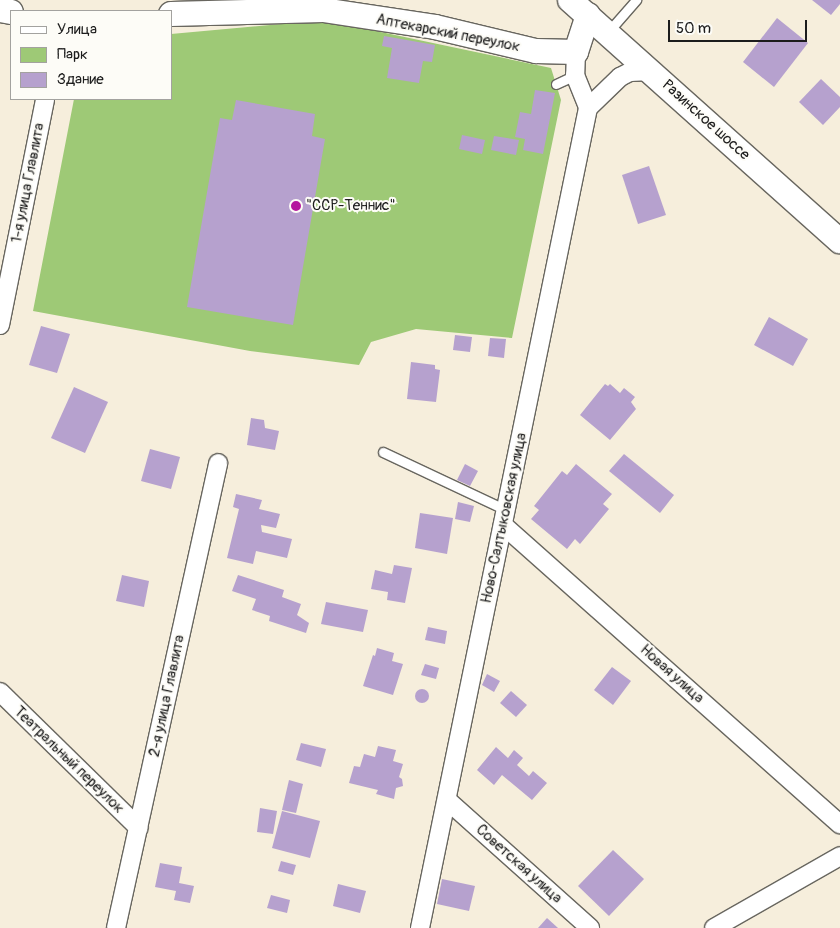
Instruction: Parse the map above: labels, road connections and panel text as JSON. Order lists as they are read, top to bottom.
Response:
{
  "streets": {
    "street": [
      "Аптекарский переулок",
      "Разинское шоссе",
      "1-я улица Главлита",
      "Ново-Салтыковская улица",
      "Новая улица",
      "2-я улица Главлита",
      "Театральный переулок",
      "Советская улица"
    ]
  },
  "crossings": [
    ["Ново-Салтыковская улица", "Новая улица"],
    ["Ново-Салтыковская улица", "Советская улица"],
    ["2-я улица Главлита", "Театральный переулок"]
  ],
  "places": ["\"ССР-Теннис\""],
  "legend": ["Улица", "Парк", "Здание"],
  "scale_bar": "50 m"
}
